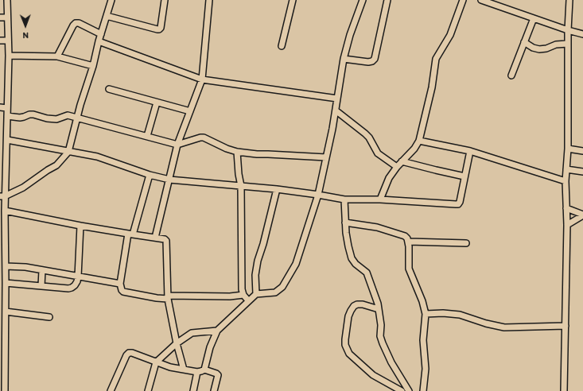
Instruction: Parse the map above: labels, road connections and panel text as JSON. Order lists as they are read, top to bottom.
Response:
{
  "north": "bottom"
}
